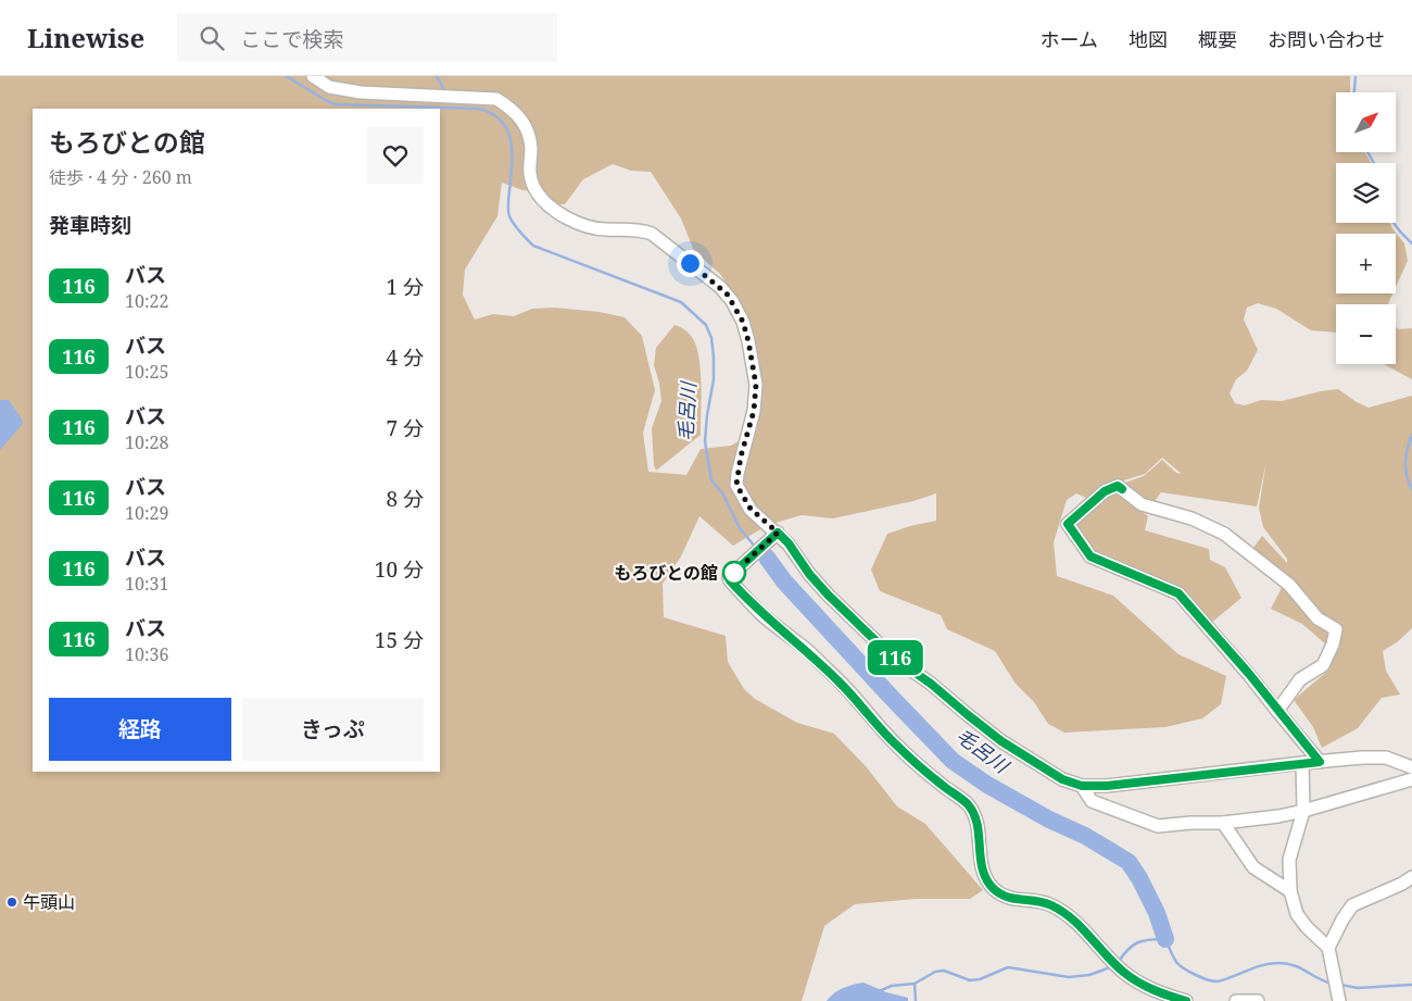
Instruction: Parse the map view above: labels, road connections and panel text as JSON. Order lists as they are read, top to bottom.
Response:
{
  "water": ["毛呂川"],
  "places": ["もろびとの館", "午頭山"],
  "lines": ["bus line 116"],
  "north": "top right",
  "page": {
    "header": "Linewise",
    "search": "ここで検索",
    "nav": [
      "ホーム",
      "地図",
      "概要",
      "お問い合わせ"
    ],
    "on_map": "116",
    "map_buttons": ["+", "−"],
    "heading": [
      ["もろびとの館", "徒歩 · 4 分 · 260 m"],
      "発車時刻"
    ],
    "list": [
      {
        "mark": "116",
        "name": "バス",
        "note": "10:22",
        "value": "1 分"
      },
      {
        "mark": "116",
        "name": "バス",
        "note": "10:25",
        "value": "4 分"
      },
      {
        "mark": "116",
        "name": "バス",
        "note": "10:28",
        "value": "7 分"
      },
      {
        "mark": "116",
        "name": "バス",
        "note": "10:29",
        "value": "8 分"
      },
      {
        "mark": "116",
        "name": "バス",
        "note": "10:31",
        "value": "10 分"
      },
      {
        "mark": "116",
        "name": "バス",
        "note": "10:36",
        "value": "15 分"
      }
    ],
    "buttons": ["経路", "きっぷ"]
  }
}
